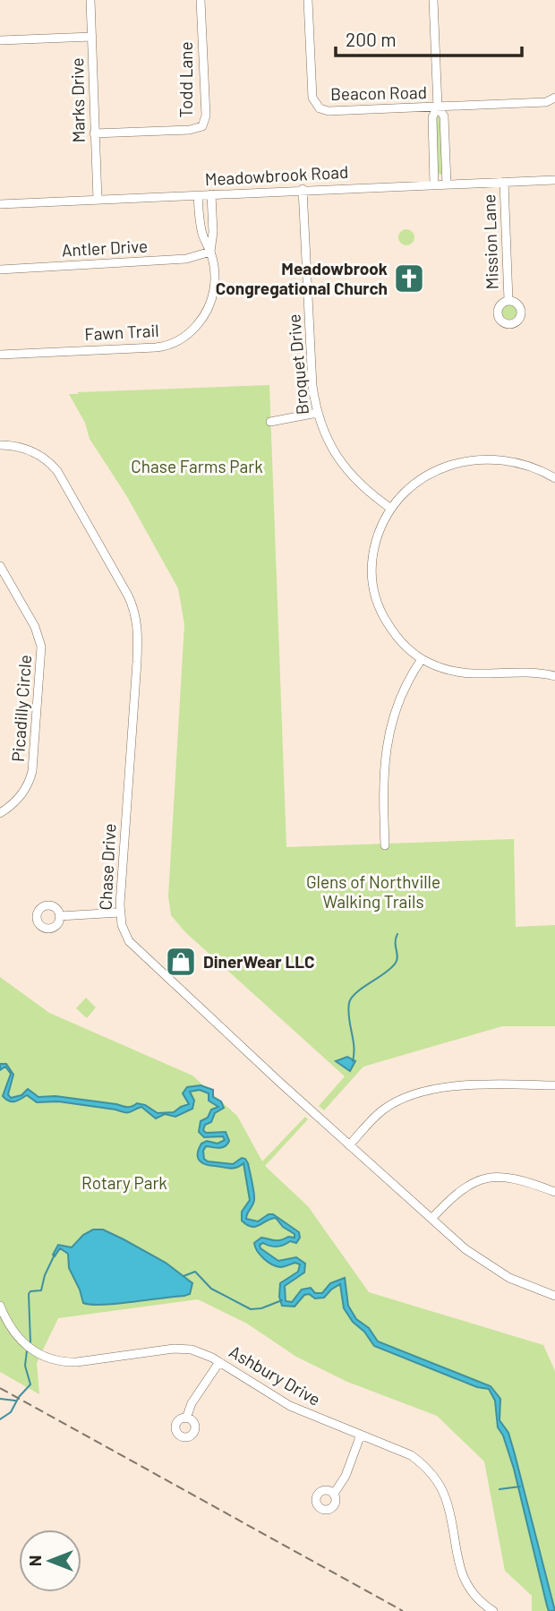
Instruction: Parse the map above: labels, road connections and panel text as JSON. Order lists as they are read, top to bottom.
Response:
{
  "streets": {
    "street": [
      "Todd Lane",
      "Beacon Road",
      "Marks Drive",
      "Meadowbrook Road",
      "Mission Lane",
      "Antler Drive",
      "Fawn Trail",
      "Broquet Drive",
      "Picadilly Circle",
      "Chase Drive",
      "Ashbury Drive"
    ]
  },
  "crossings": [
    ["Todd Lane", "Marks Drive"],
    ["Marks Drive", "Meadowbrook Road"],
    ["Meadowbrook Road", "Mission Lane"],
    ["Meadowbrook Road", "Fawn Trail"],
    ["Meadowbrook Road", "Broquet Drive"],
    ["Antler Drive", "Fawn Trail"]
  ],
  "parks": ["Chase Farms Park", "Glens of Northville Walking Trails", "Rotary Park"],
  "places": {
    "church": ["Meadowbrook Congregational Church"],
    "shop": ["DinerWear LLC"]
  },
  "scale_bar": "200 m",
  "north": "left"
}
